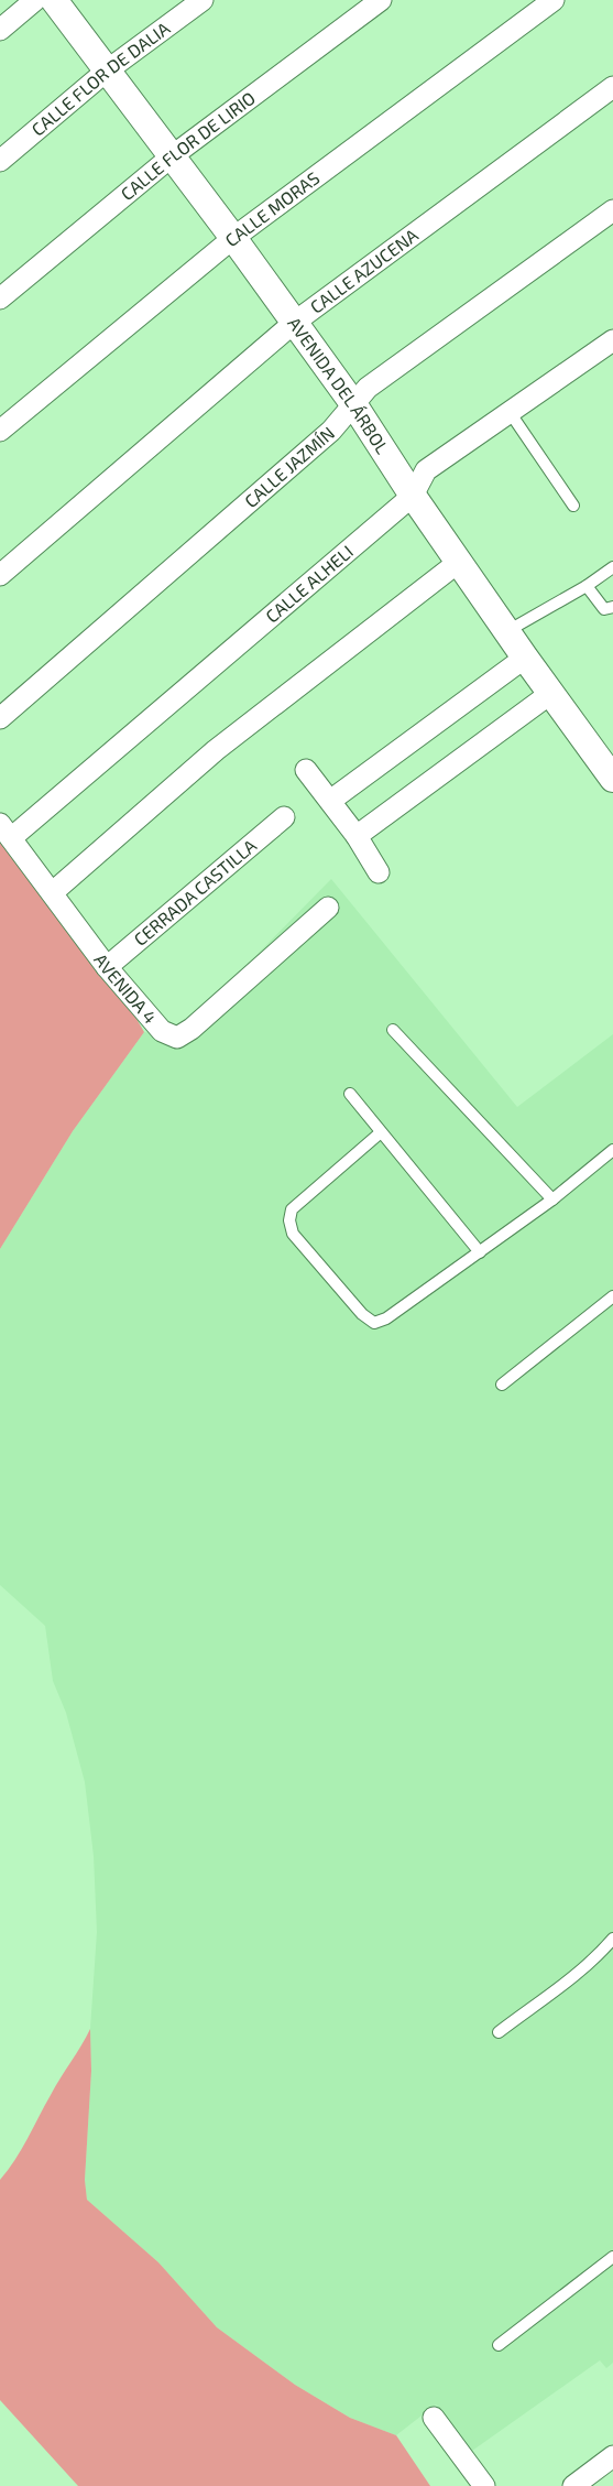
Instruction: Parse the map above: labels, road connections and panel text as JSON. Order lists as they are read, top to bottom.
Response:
{
  "streets": {
    "street": [
      "CALLE FLOR DE DALIA",
      "CALLE FLOR DE LIRIO",
      "CALLE MORAS",
      "CALLE AZUCENA",
      "AVENIDA DEL ÁRBOL",
      "CALLE JAZMÍN",
      "CALLE ALHELI",
      "CERRADA CASTILLA",
      "AVENIDA 4"
    ]
  },
  "crossings": [
    ["CALLE FLOR DE DALIA", "AVENIDA DEL ÁRBOL"],
    ["CALLE FLOR DE LIRIO", "AVENIDA DEL ÁRBOL"],
    ["CALLE MORAS", "AVENIDA DEL ÁRBOL"],
    ["CALLE AZUCENA", "AVENIDA DEL ÁRBOL"],
    ["AVENIDA DEL ÁRBOL", "CALLE JAZMÍN"],
    ["AVENIDA DEL ÁRBOL", "CALLE ALHELI"],
    ["CALLE ALHELI", "AVENIDA 4"],
    ["CERRADA CASTILLA", "AVENIDA 4"]
  ]
}
